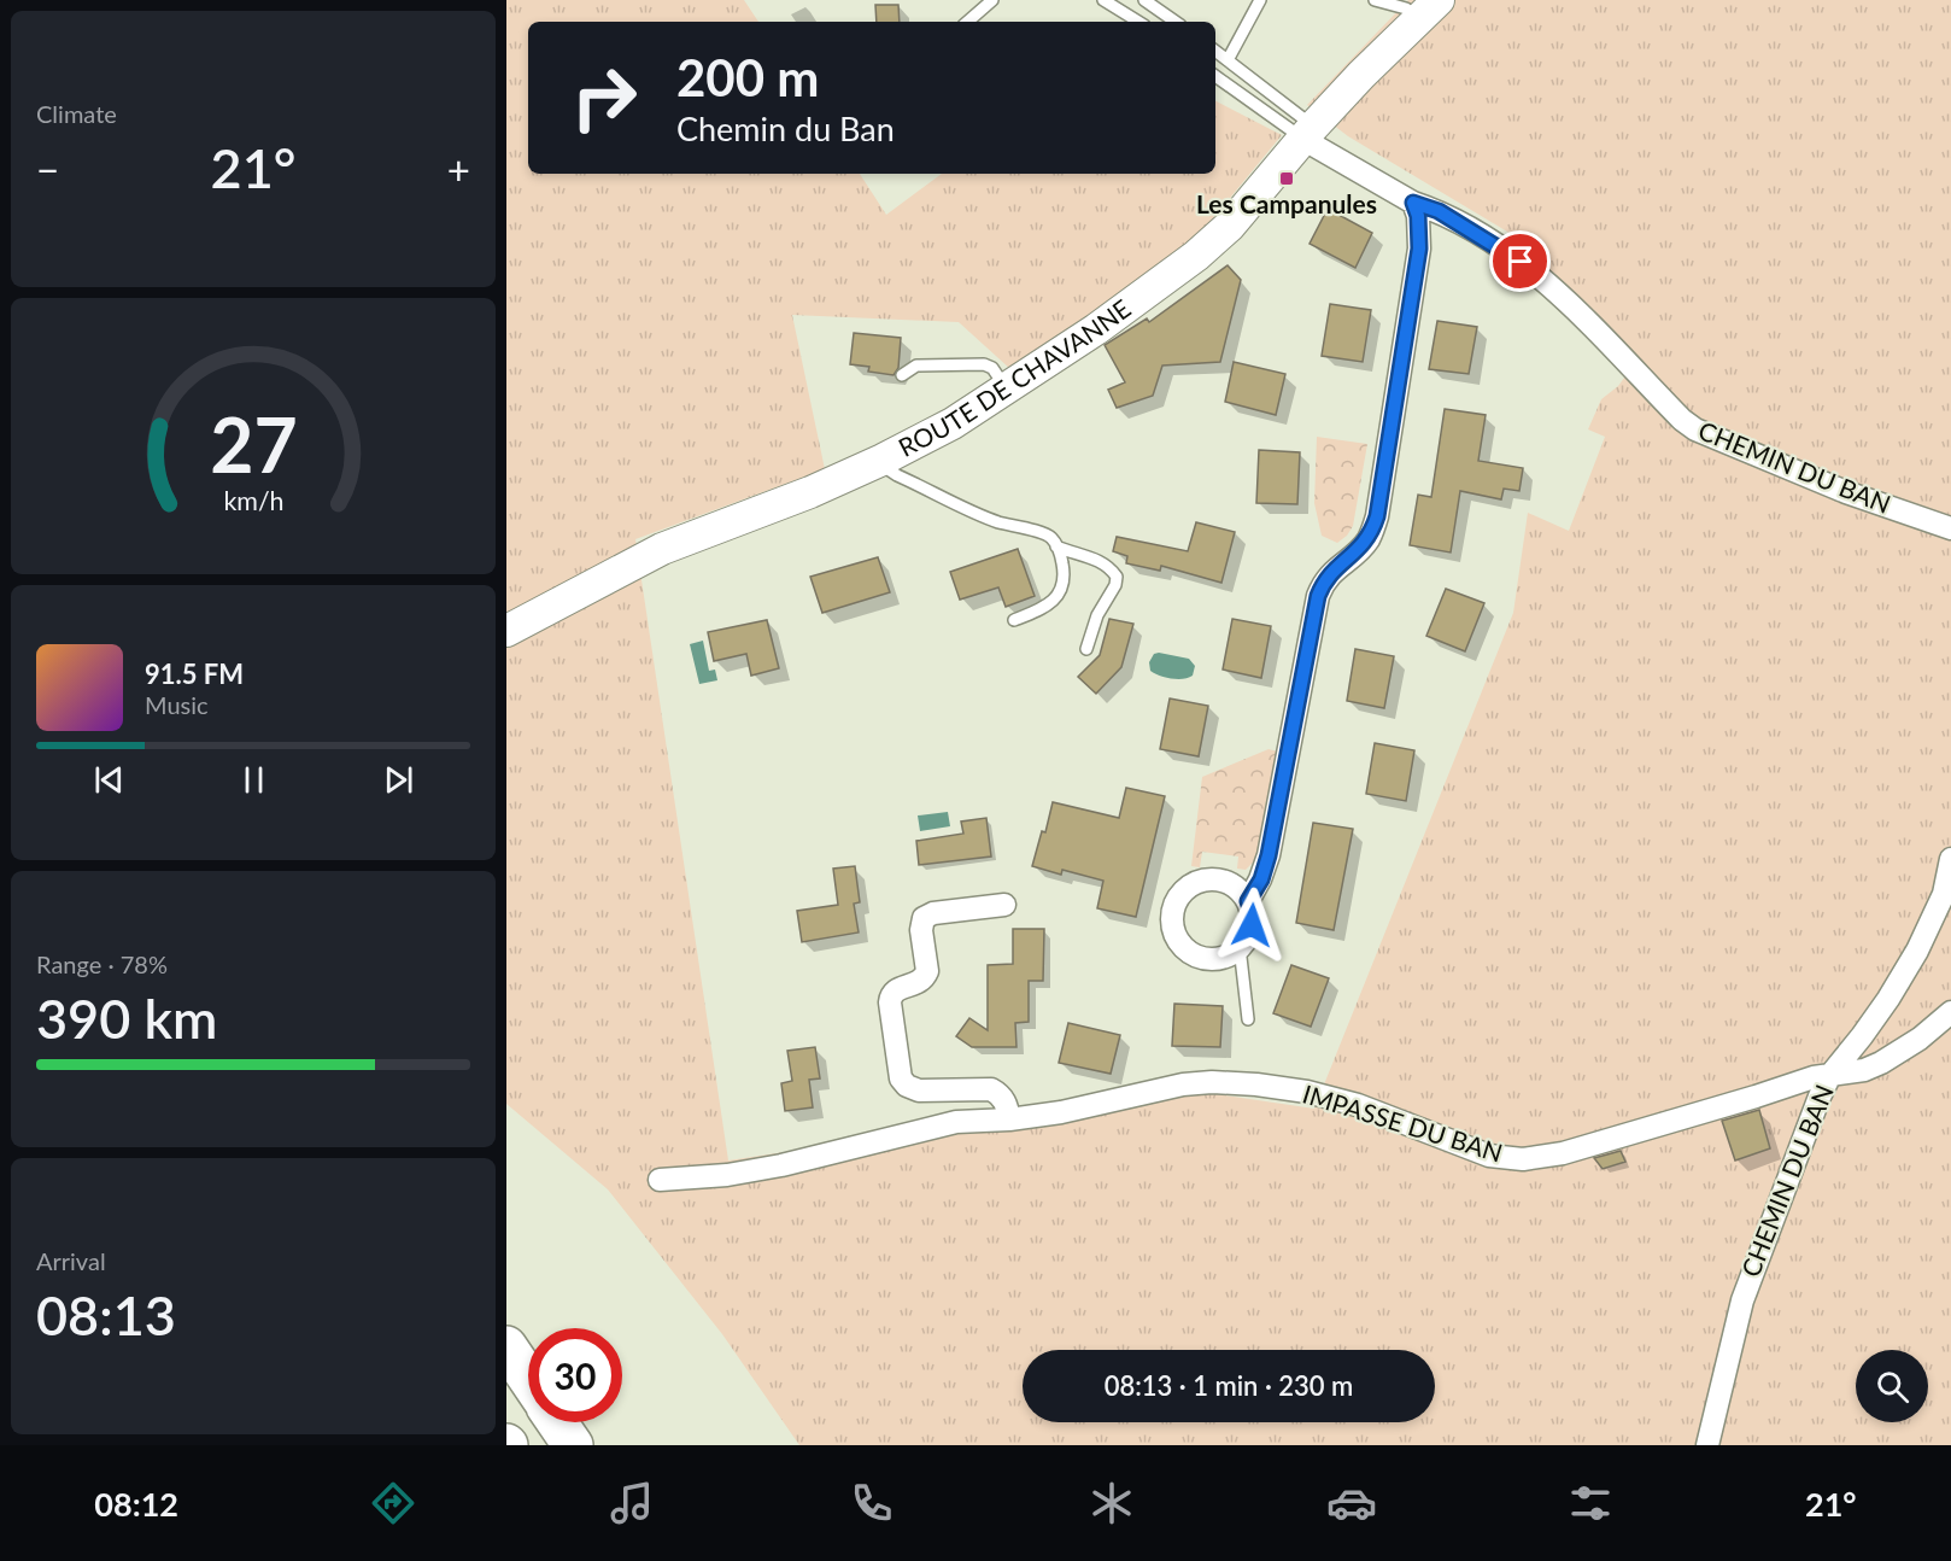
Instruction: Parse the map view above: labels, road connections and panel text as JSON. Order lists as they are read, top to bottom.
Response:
{
  "streets": {
    "main road": ["ROUTE DE CHAVANNE"],
    "street": ["CHEMIN DU BAN", "IMPASSE DU BAN"]
  },
  "crossings": [
    ["ROUTE DE CHAVANNE", "CHEMIN DU BAN"],
    ["CHEMIN DU BAN", "IMPASSE DU BAN"]
  ],
  "places": {
    "transit": ["Les Campanules"]
  },
  "page": {
    "tile": [
      "Climate",
      ["Range · 78%", "390 km"],
      ["Arrival", "08:13"]
    ],
    "turn": ["200 m", "Chemin du Ban"],
    "heat": ["−", "21°", "+"],
    "song": ["91.5 FM", "Music"],
    "limit": "30",
    "trip": "08:13 · 1 min · 230 m",
    "tabs": ["08:12", "21°"],
    "gauge": ["27", "km/h"]
  }
}
